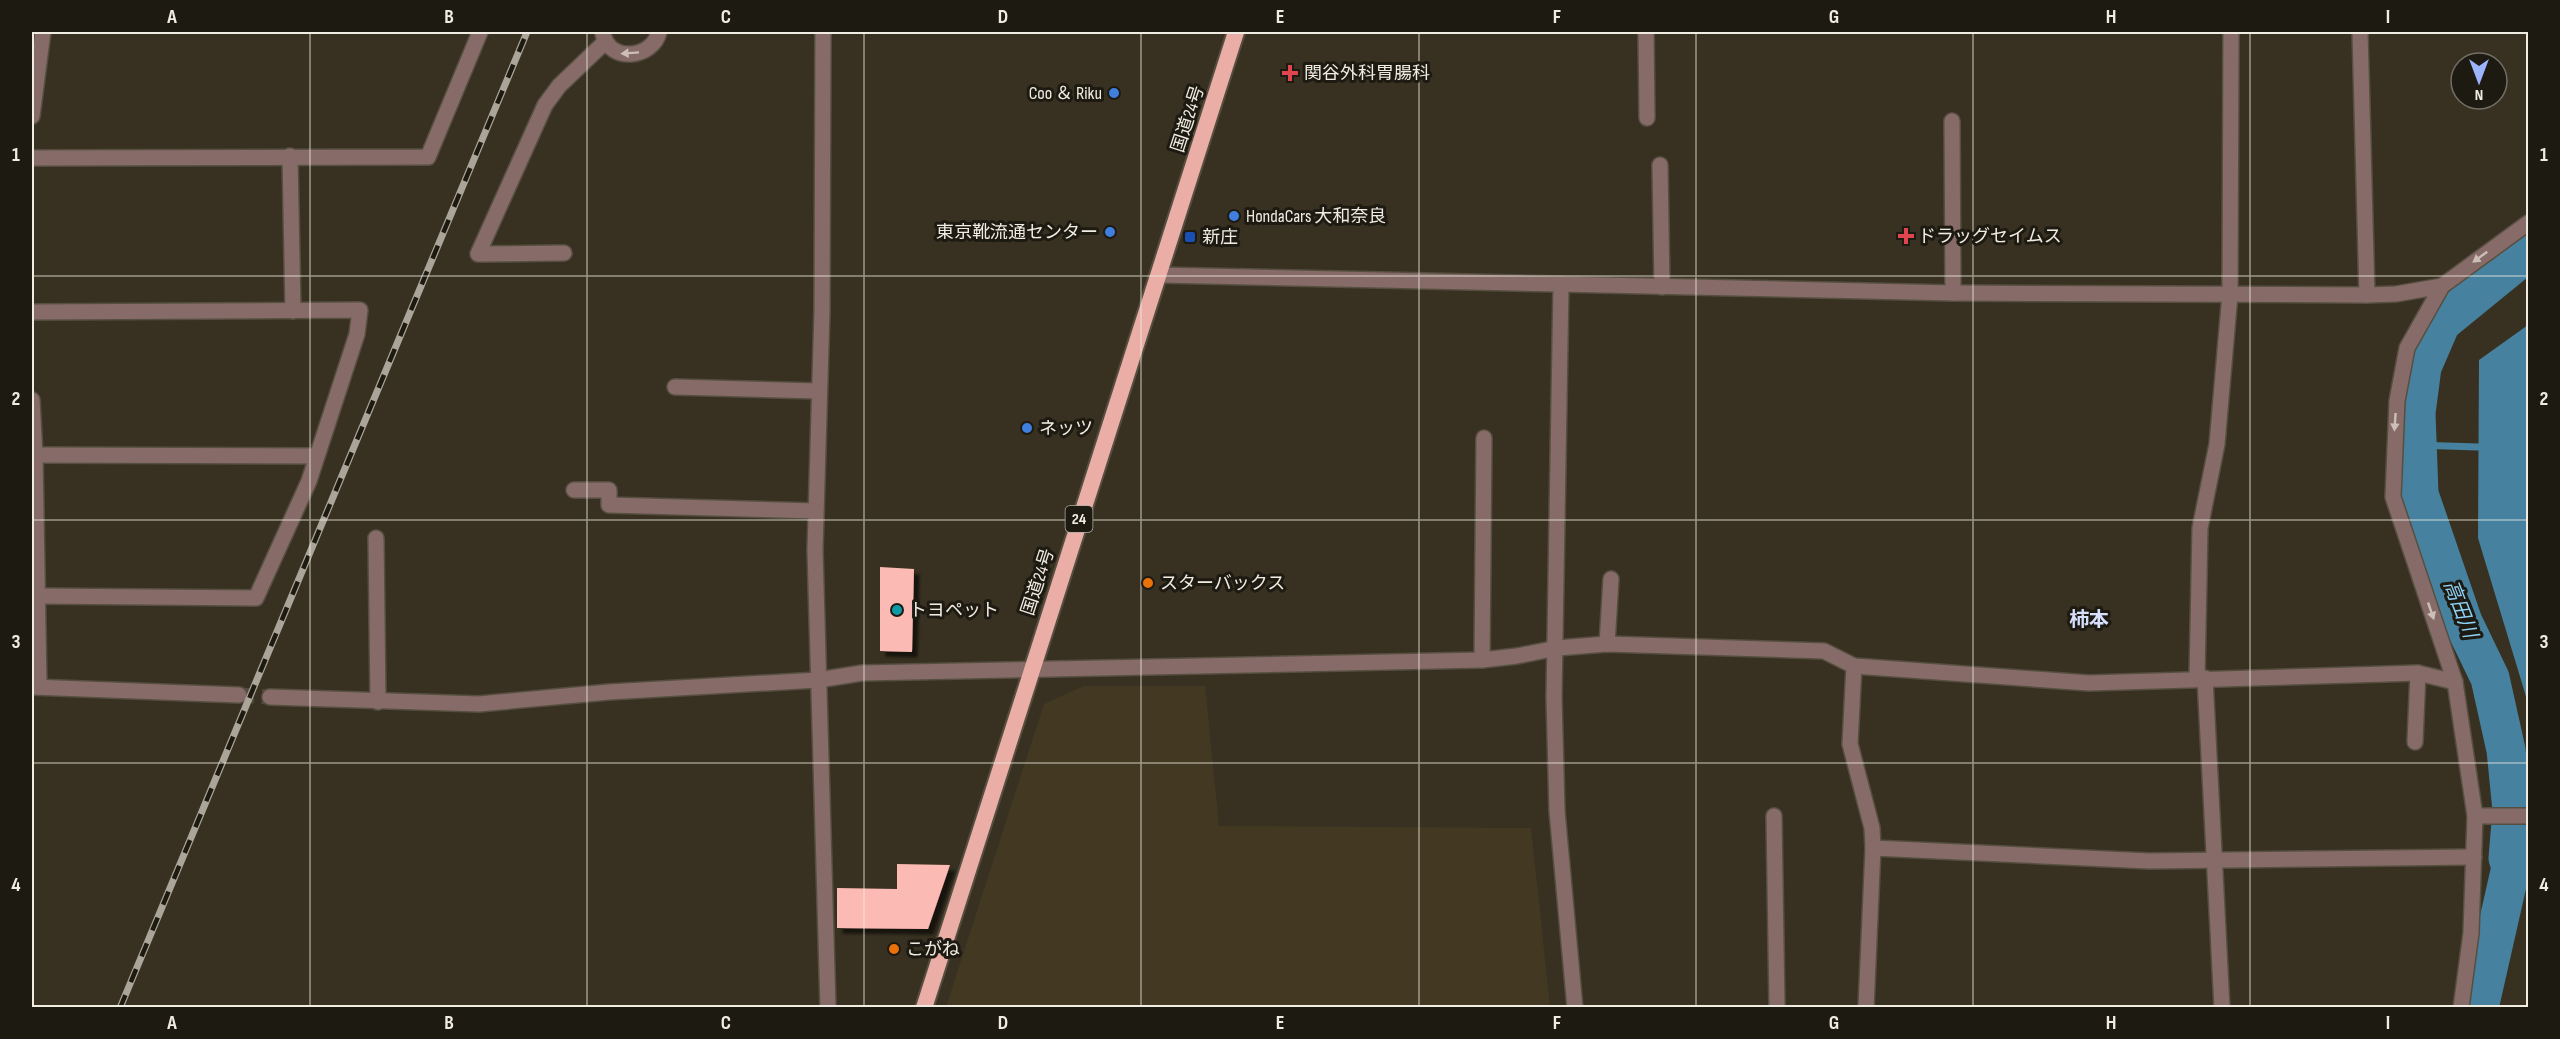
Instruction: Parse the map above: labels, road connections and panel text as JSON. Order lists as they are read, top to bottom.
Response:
{
  "streets": {
    "highway": ["国道24号", "24"]
  },
  "districts": ["柿本"],
  "water": ["高田川"],
  "places": {
    "health": ["関谷外科胃腸科", "ドラッグセイムス"],
    "other": [
      "Coo ＆ Riku",
      "HondaCars 大和奈良",
      "東京靴流通センター",
      "ネッツ",
      "スターバックス",
      "トヨペット",
      "こがね"
    ],
    "transit": ["新庄"]
  },
  "north": "bottom",
  "grid": {
    "columns": [
      "A",
      "B",
      "C",
      "D",
      "E",
      "F",
      "G",
      "H",
      "I"
    ],
    "rows": [
      "1",
      "2",
      "3",
      "4"
    ]
  }
}
